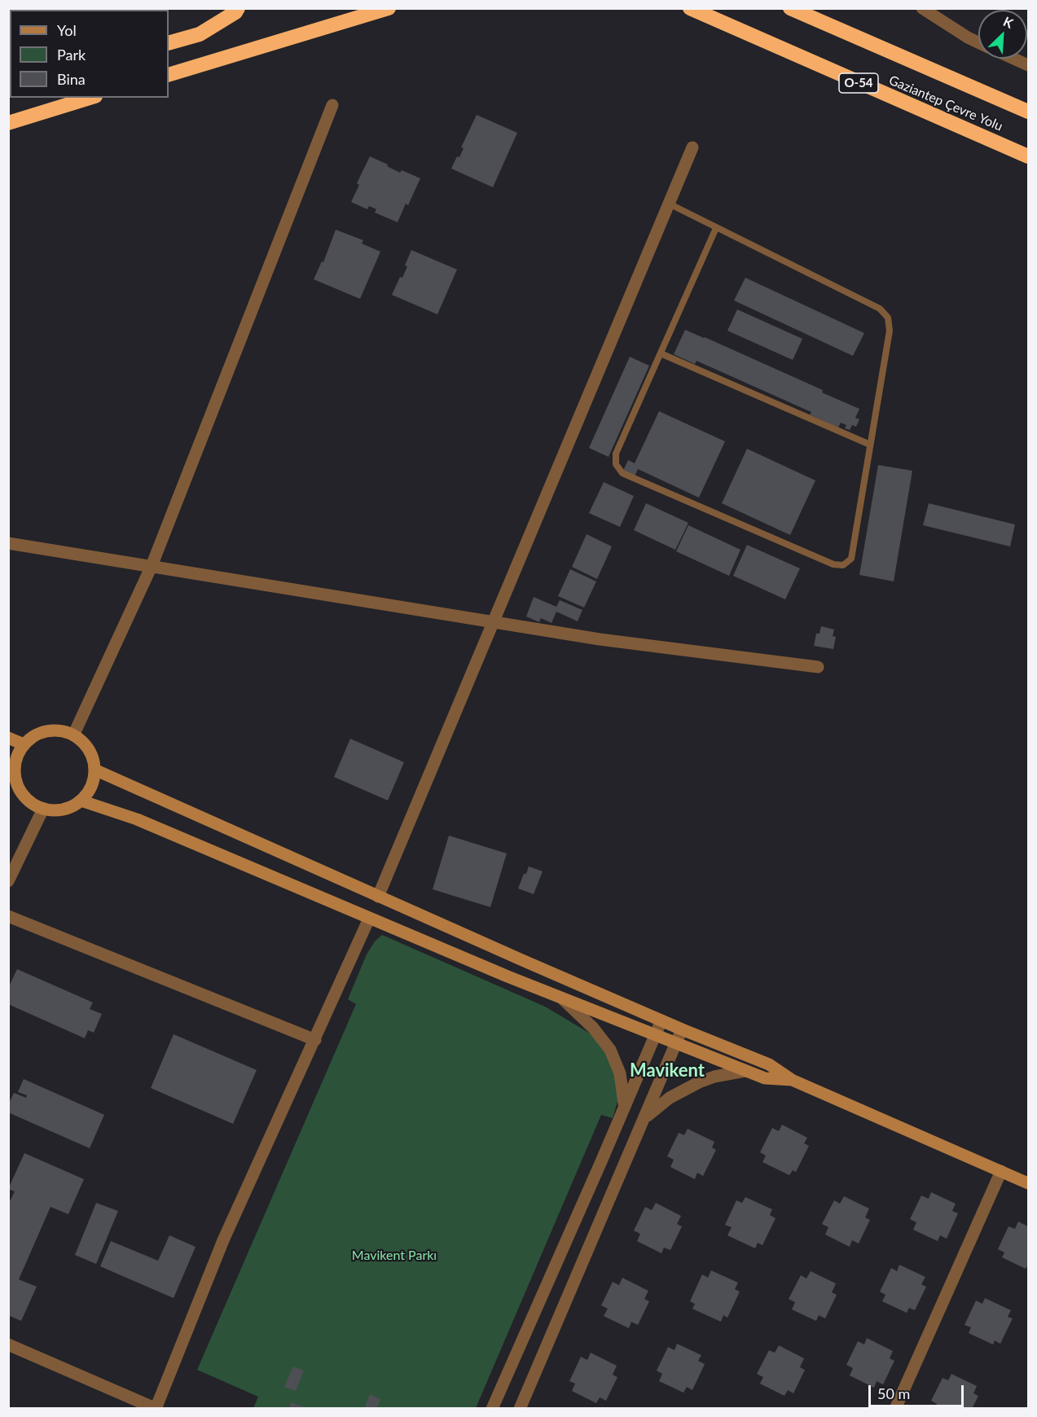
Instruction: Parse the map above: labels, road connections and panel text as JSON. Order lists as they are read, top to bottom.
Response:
{
  "streets": {
    "highway": ["O-54", "Gaziantep Çevre Yolu"]
  },
  "districts": ["Mavikent"],
  "parks": ["Mavikent Parkı"],
  "legend": ["Yol", "Park", "Bina"],
  "scale_bar": "50 m",
  "north": "top right"
}
